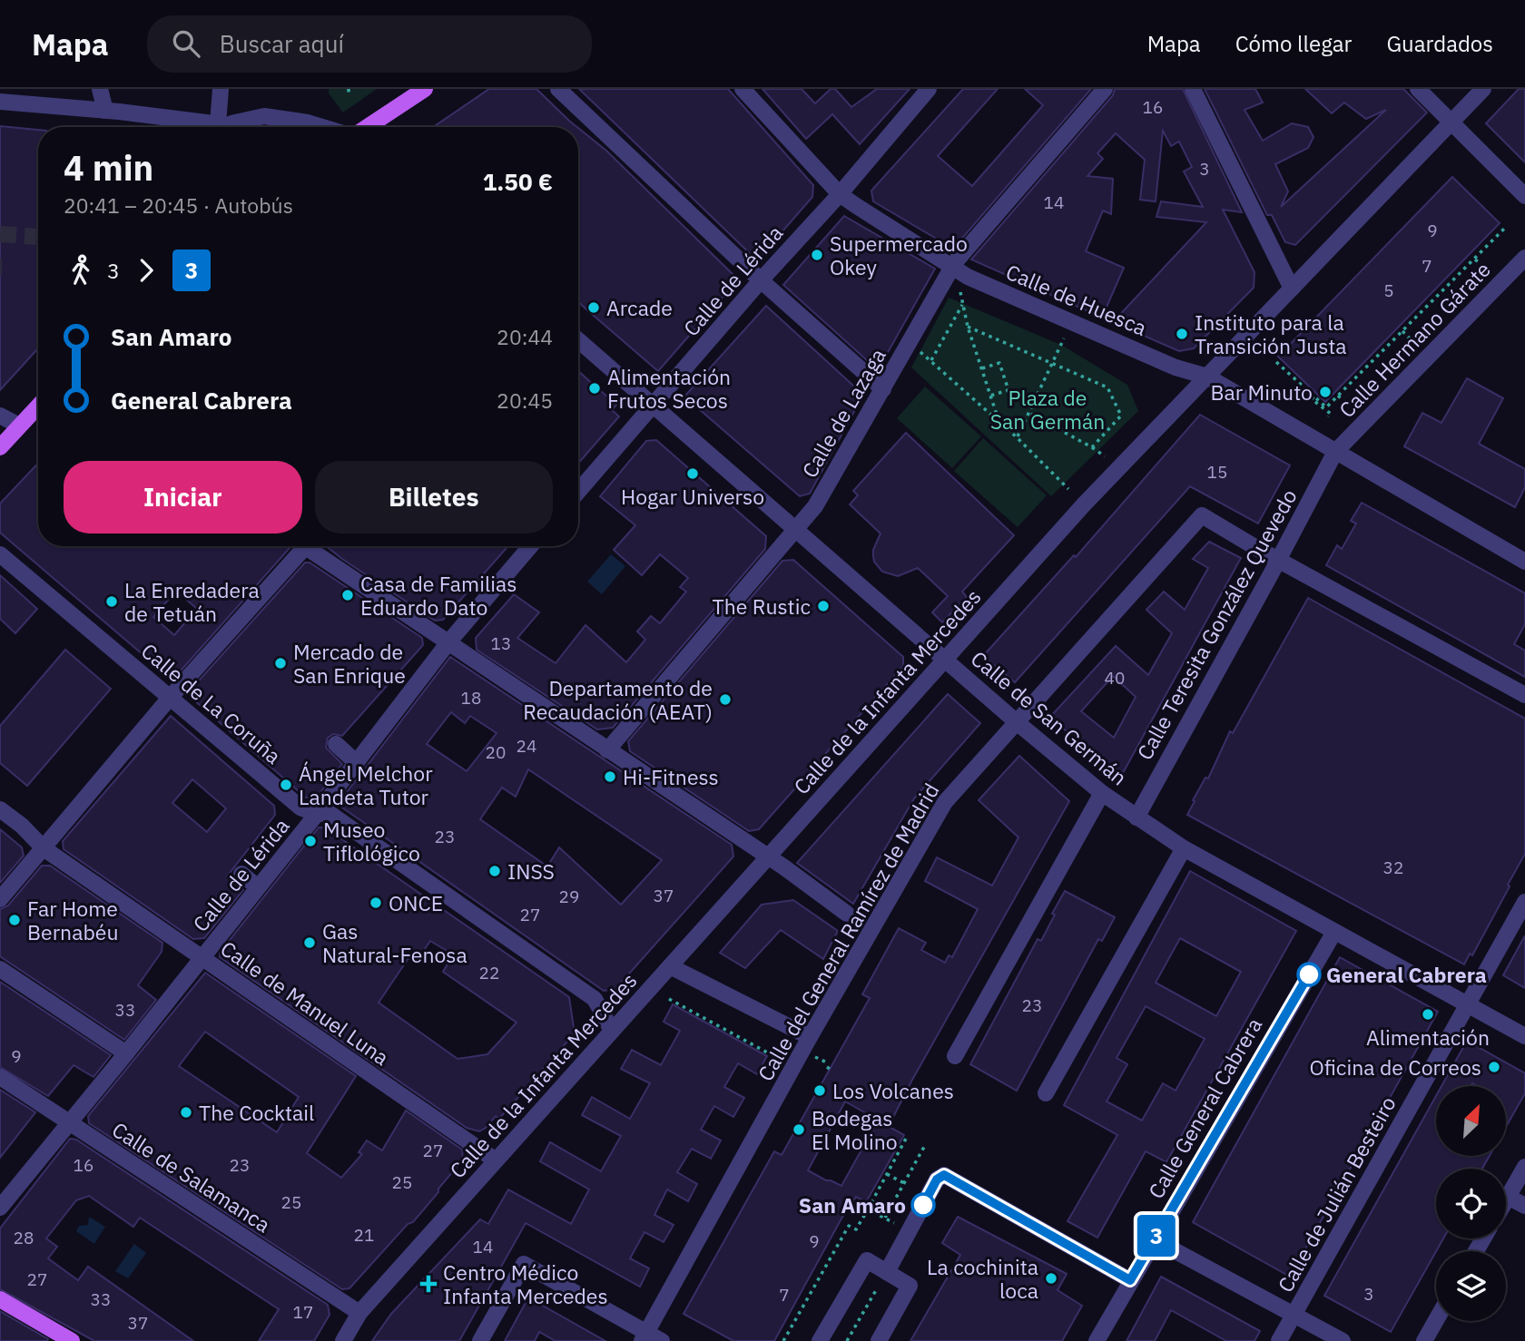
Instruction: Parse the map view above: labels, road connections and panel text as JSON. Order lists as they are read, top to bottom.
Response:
{
  "streets": {
    "street": [
      "Calle de Lérida",
      "Calle de Huesca",
      "Calle Hermano Gárate",
      "Calle de Lazaga",
      "Calle Teresita González Quevedo",
      "Calle de la Infanta Mercedes",
      "Calle de La Coruña",
      "Calle de San Germán",
      "Calle del General Ramírez de Madrid",
      "Calle de Manuel Luna",
      "Calle General Cabrera",
      "Calle de Salamanca",
      "Calle de Julián Besteiro"
    ]
  },
  "crossings": [
    ["Calle de Lérida", "Calle de Huesca"],
    ["Calle de Lérida", "Calle de La Coruña"],
    ["Calle de Lérida", "Calle de San Germán"],
    ["Calle de Lérida", "Calle de Manuel Luna"],
    ["Calle de Lérida", "Calle de Salamanca"],
    ["Calle de Huesca", "Calle Hermano Gárate"],
    ["Calle de Huesca", "Calle de Lazaga"],
    ["Calle de Huesca", "Calle Teresita González Quevedo"],
    ["Calle de Huesca", "Calle de la Infanta Mercedes"],
    ["Calle Hermano Gárate", "Calle Teresita González Quevedo"],
    ["Calle de Lazaga", "Calle de San Germán"],
    ["Calle Teresita González Quevedo", "Calle de San Germán"],
    ["Calle Teresita González Quevedo", "Calle del General Ramírez de Madrid"],
    ["Calle de la Infanta Mercedes", "Calle de La Coruña"],
    ["Calle de la Infanta Mercedes", "Calle de San Germán"],
    ["Calle de la Infanta Mercedes", "Calle de Manuel Luna"],
    ["Calle de la Infanta Mercedes", "Calle de Salamanca"],
    ["Calle de San Germán", "Calle del General Ramírez de Madrid"],
    ["Calle de San Germán", "Calle General Cabrera"],
    ["Calle de San Germán", "Calle de Julián Besteiro"]
  ],
  "parks": ["Plaza de San Germán"],
  "places": {
    "other": [
      "Supermercado Okey",
      "Arcade",
      "Instituto para la Transición Justa",
      "Alimentación Frutos Secos",
      "Bar Minuto",
      "Hogar Universo",
      "Casa de Familias Eduardo Dato",
      "La Enredadera de Tetuán",
      "The Rustic",
      "Mercado de San Enrique",
      "Departamento de Recaudación (AEAT)",
      "Hi-Fitness",
      "Ángel Melchor Landeta Tutor",
      "Museo Tiflológico",
      "INSS",
      "ONCE",
      "Far Home Bernabéu",
      "Gas Natural-Fenosa",
      "General Cabrera",
      "Alimentación",
      "Oficina de Correos",
      "Los Volcanes",
      "The Cocktail",
      "Bodegas El Molino",
      "San Amaro",
      "La cochinita loca"
    ],
    "health": ["Centro Médico Infanta Mercedes"]
  },
  "lines": ["bus line 3"],
  "house_numbers": [
    "16",
    "3",
    "14",
    "9",
    "7",
    "5",
    "15",
    "13",
    "40",
    "18",
    "24",
    "20",
    "23",
    "32",
    "37",
    "29",
    "27",
    "22",
    "23",
    "33",
    "9",
    "27",
    "16",
    "23",
    "25",
    "25",
    "21",
    "28",
    "9",
    "14",
    "27",
    "3",
    "7",
    "33",
    "17",
    "37"
  ],
  "north": "top right",
  "page": {
    "header": "Mapa",
    "search": "Buscar aquí",
    "nav": ["Mapa", "Cómo llegar", "Guardados"],
    "on_map": "3",
    "heading": ["4 min", "20:41 – 20:45 · Autobús", "1.50 €"],
    "legs": ["3", "3"],
    "list": [
      {
        "name": "San Amaro",
        "value": "20:44"
      },
      {
        "name": "General Cabrera",
        "value": "20:45"
      }
    ],
    "buttons": ["Iniciar", "Billetes"]
  }
}
